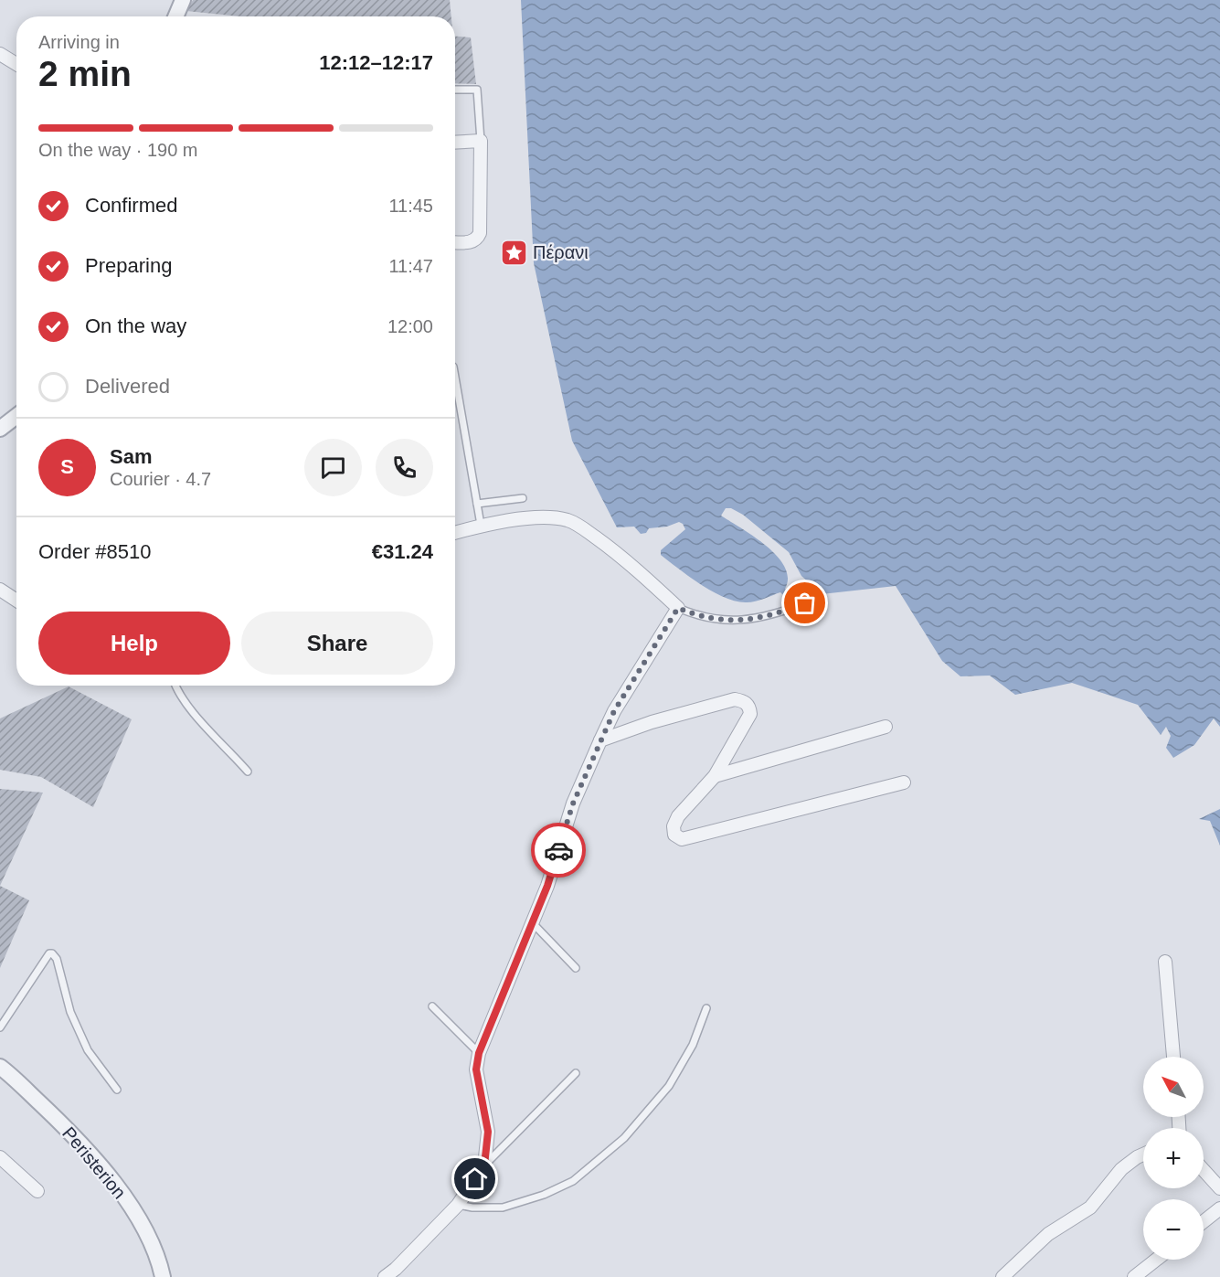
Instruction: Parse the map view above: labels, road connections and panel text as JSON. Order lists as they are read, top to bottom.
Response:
{
  "streets": {
    "street": ["Peristerion"]
  },
  "places": {
    "place": ["Πέρανι"]
  },
  "north": "top left",
  "page": {
    "heading": ["2 min", "Arriving in", "12:12–12:17"],
    "panel": [
      "Sam",
      "Courier · 4.7",
      "Order #8510",
      "€31.24"
    ],
    "bar": "On the way · 190 m",
    "list": [
      ["Confirmed", "11:45"],
      ["Preparing", "11:47"],
      ["On the way", "12:00"],
      "Delivered"
    ],
    "round": "S",
    "buttons": ["Help", "Share"],
    "map_buttons": ["+", "−"]
  }
}
